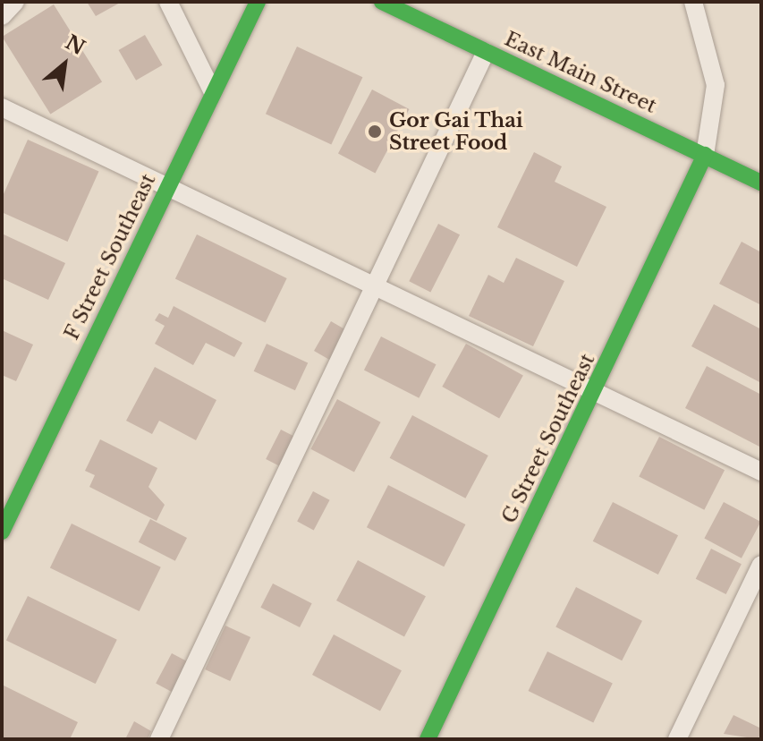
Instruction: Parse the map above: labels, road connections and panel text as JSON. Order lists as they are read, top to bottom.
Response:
{
  "streets": {
    "street": ["East Main Street", "F Street Southeast", "G Street Southeast"]
  },
  "crossings": [
    ["East Main Street", "G Street Southeast"]
  ],
  "places": ["Gor Gai Thai Street Food"],
  "north": "top right"
}
